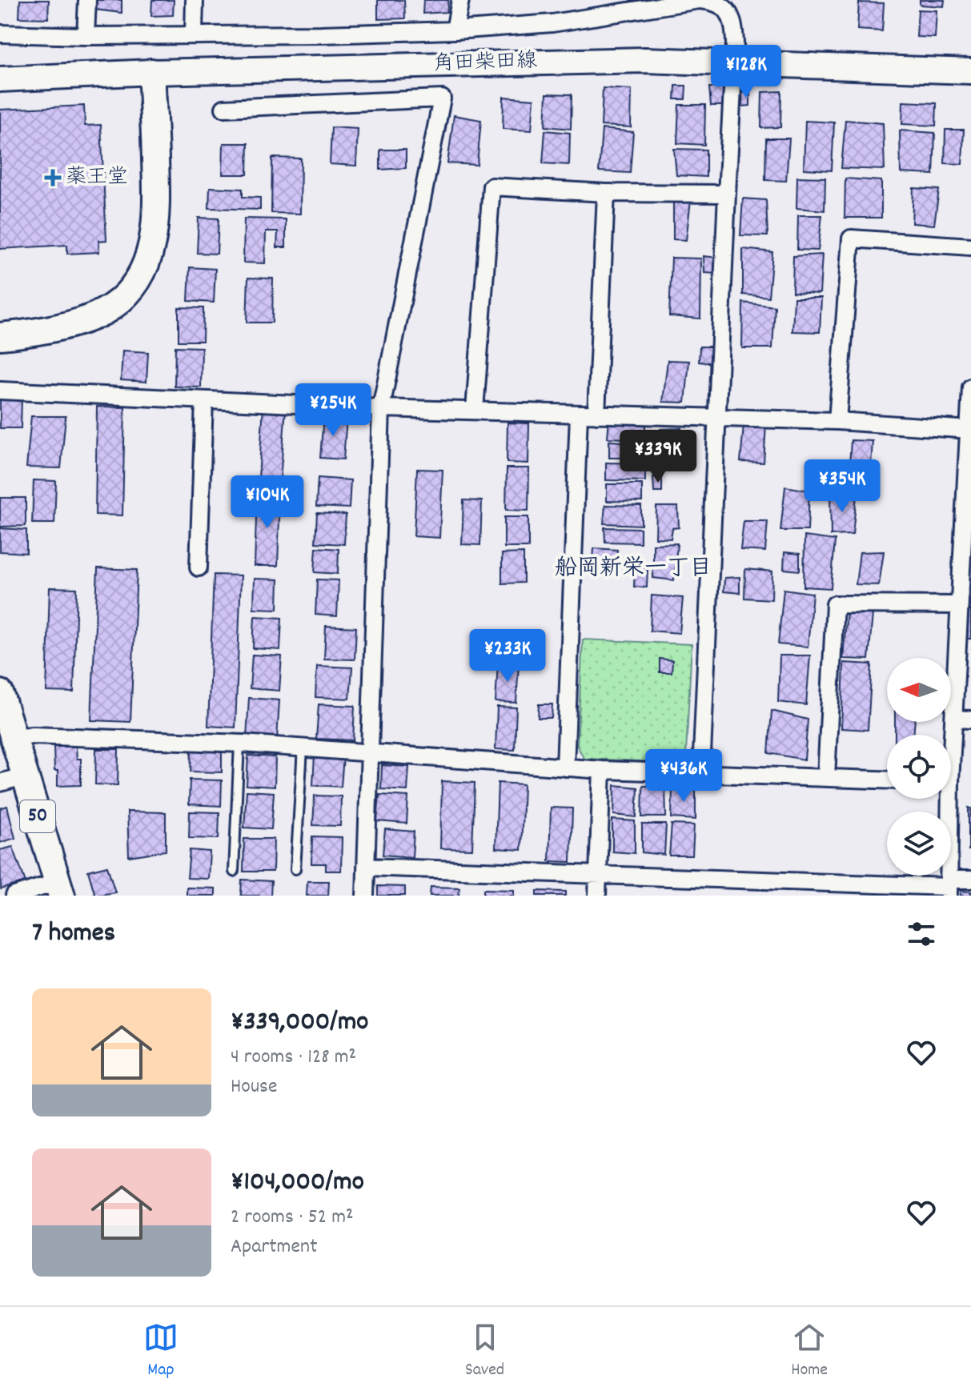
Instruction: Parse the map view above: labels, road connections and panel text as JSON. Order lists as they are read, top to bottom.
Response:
{
  "streets": {
    "main road": ["角田柴田線", "50"]
  },
  "districts": ["船岡新栄一丁目"],
  "places": {
    "health": ["薬王堂"]
  },
  "north": "left",
  "page": {
    "price": [
      "¥128K",
      "¥254K",
      "¥339K",
      "¥354K",
      "¥104K",
      "¥233K",
      "¥436K"
    ],
    "heading": "7 homes",
    "list": [
      {
        "name": "¥339,000/mo",
        "note": "4 rooms · 128 m² · House"
      },
      {
        "name": "¥104,000/mo",
        "note": "2 rooms · 52 m² · Apartment"
      }
    ],
    "tabs": ["Map", "Saved", "Home"]
  }
}
